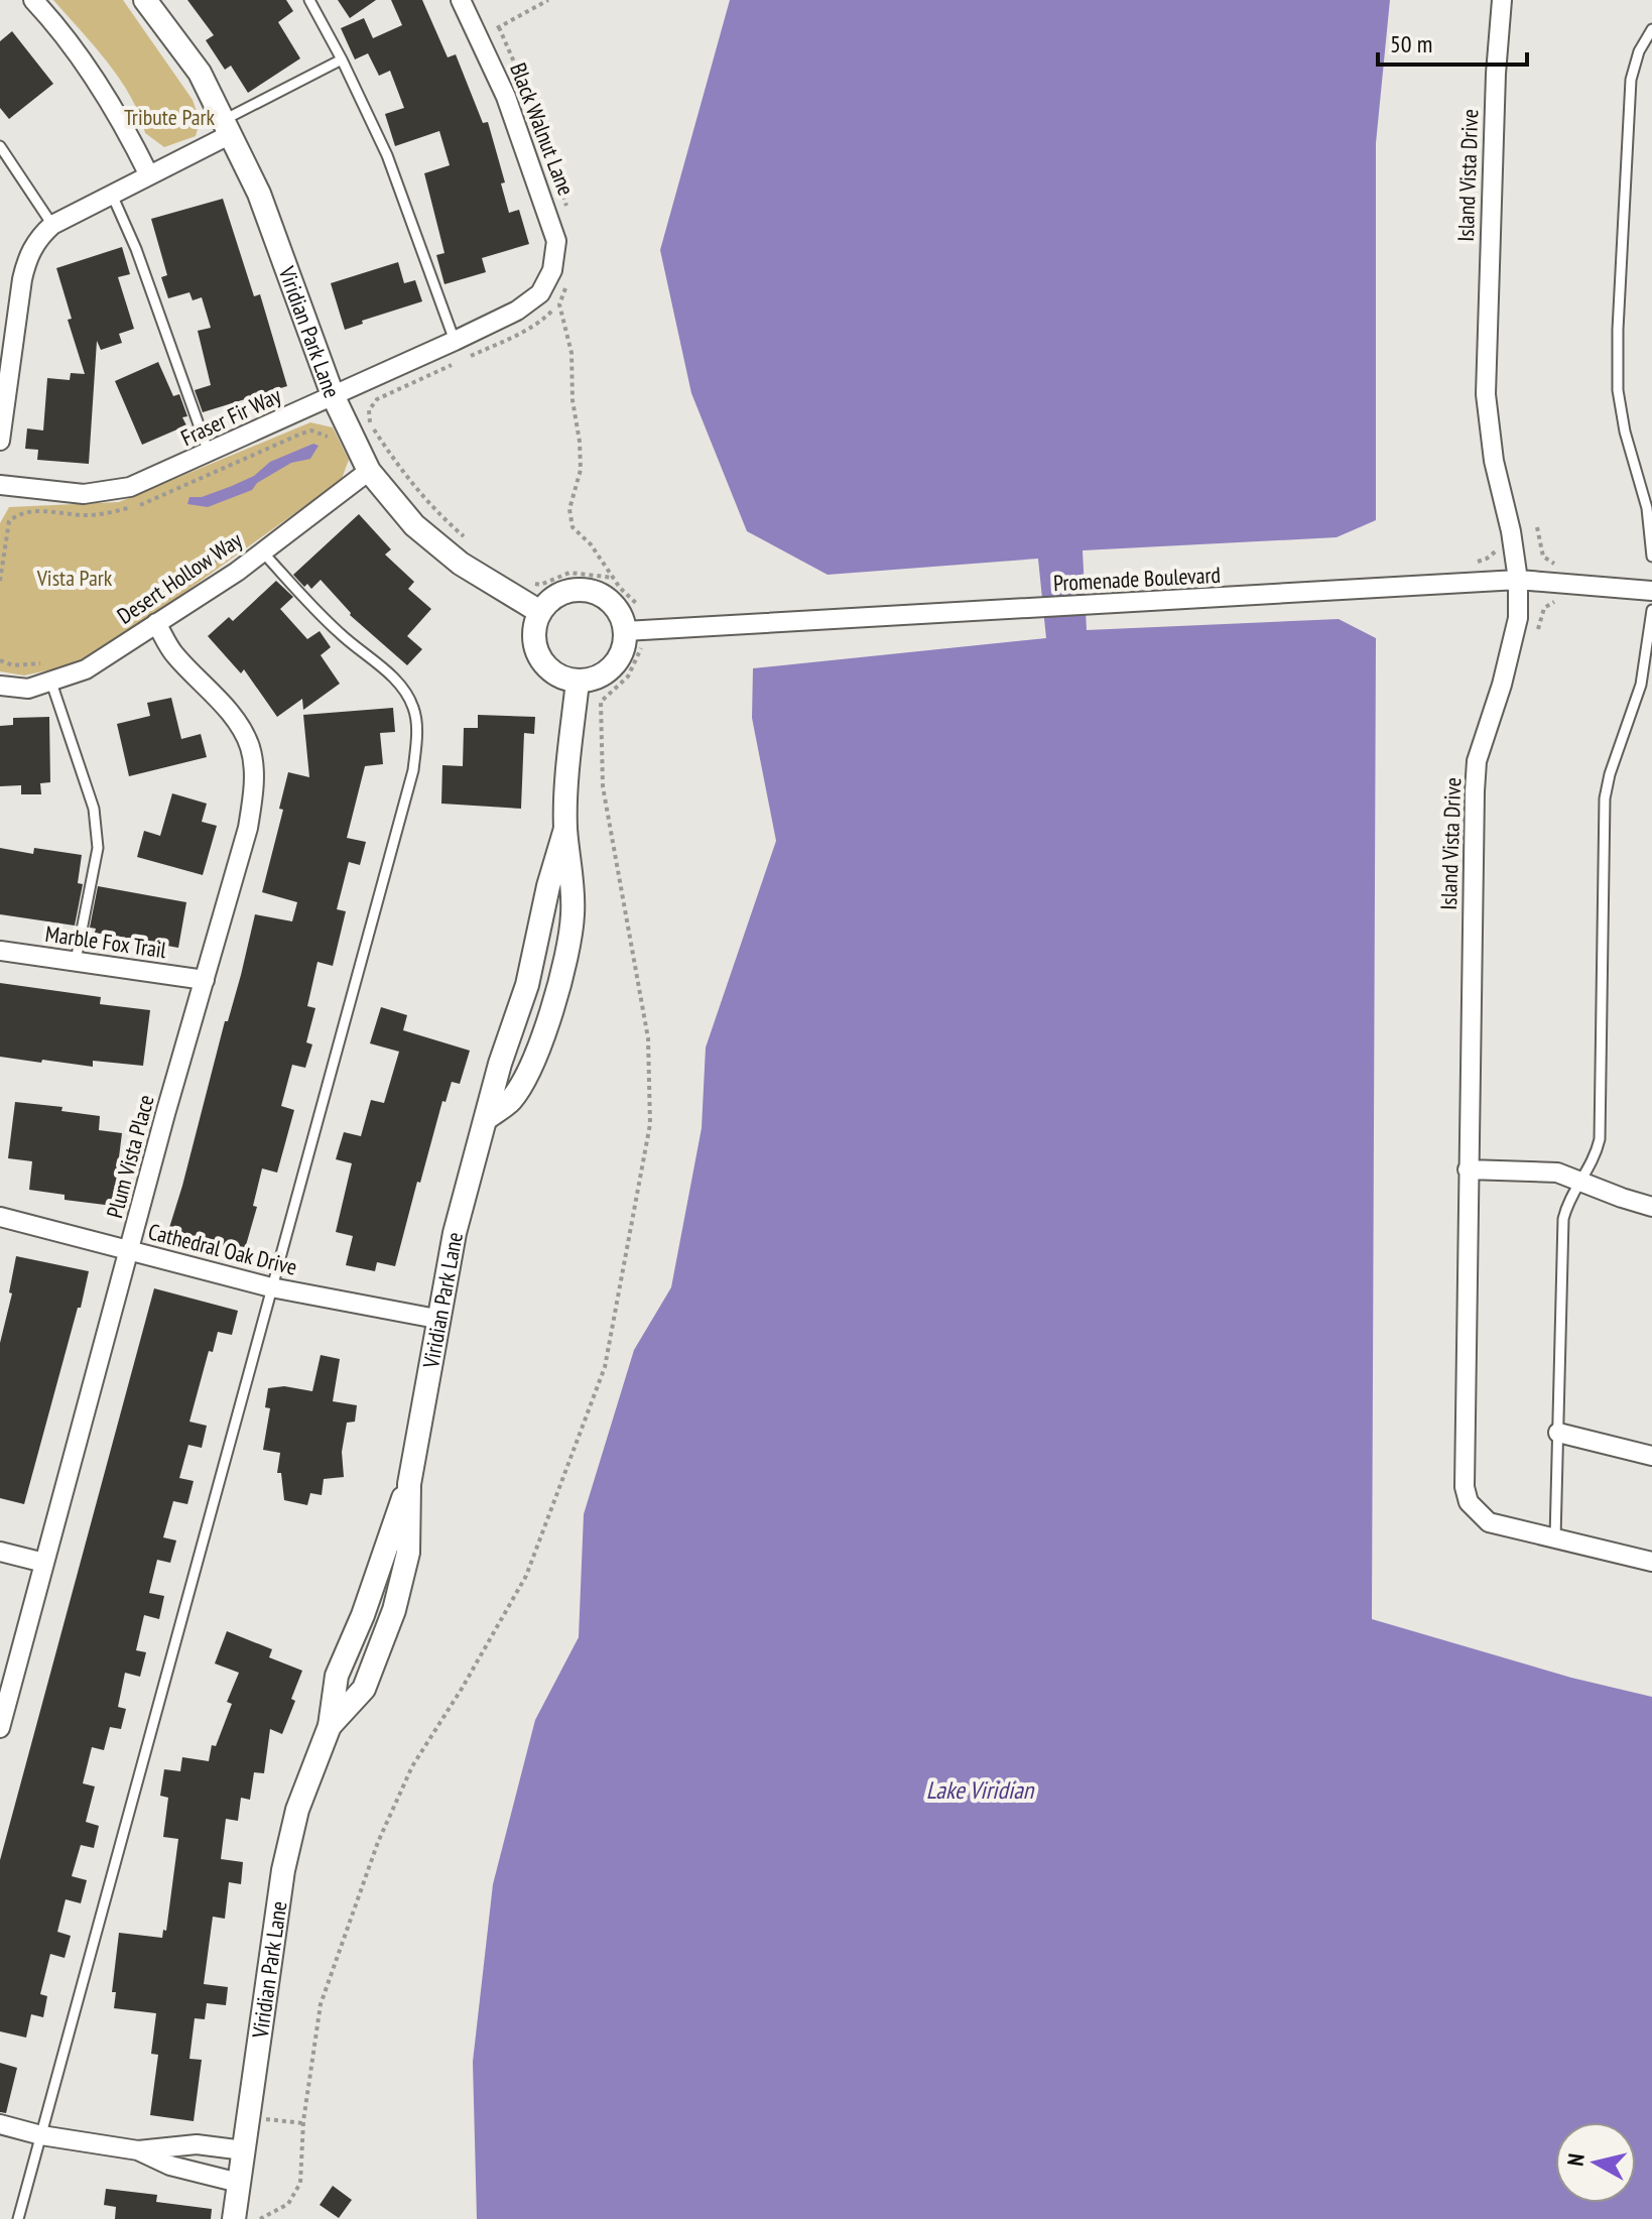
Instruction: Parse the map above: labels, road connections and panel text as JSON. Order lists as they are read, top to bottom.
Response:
{
  "streets": {
    "street": [
      "Black Walnut Lane",
      "Island Vista Drive",
      "Viridian Park Lane",
      "Fraser Fir Way",
      "Desert Hollow Way",
      "Promenade Boulevard",
      "Marble Fox Trail",
      "Plum Vista Place",
      "Cathedral Oak Drive"
    ]
  },
  "crossings": [
    ["Black Walnut Lane", "Fraser Fir Way"],
    ["Island Vista Drive", "Promenade Boulevard"],
    ["Viridian Park Lane", "Fraser Fir Way"],
    ["Viridian Park Lane", "Desert Hollow Way"],
    ["Viridian Park Lane", "Promenade Boulevard"],
    ["Viridian Park Lane", "Cathedral Oak Drive"],
    ["Desert Hollow Way", "Plum Vista Place"],
    ["Marble Fox Trail", "Plum Vista Place"],
    ["Plum Vista Place", "Cathedral Oak Drive"]
  ],
  "water": ["Lake Viridian"],
  "parks": ["Tribute Park", "Vista Park"],
  "scale_bar": "50 m",
  "north": "left"
}
